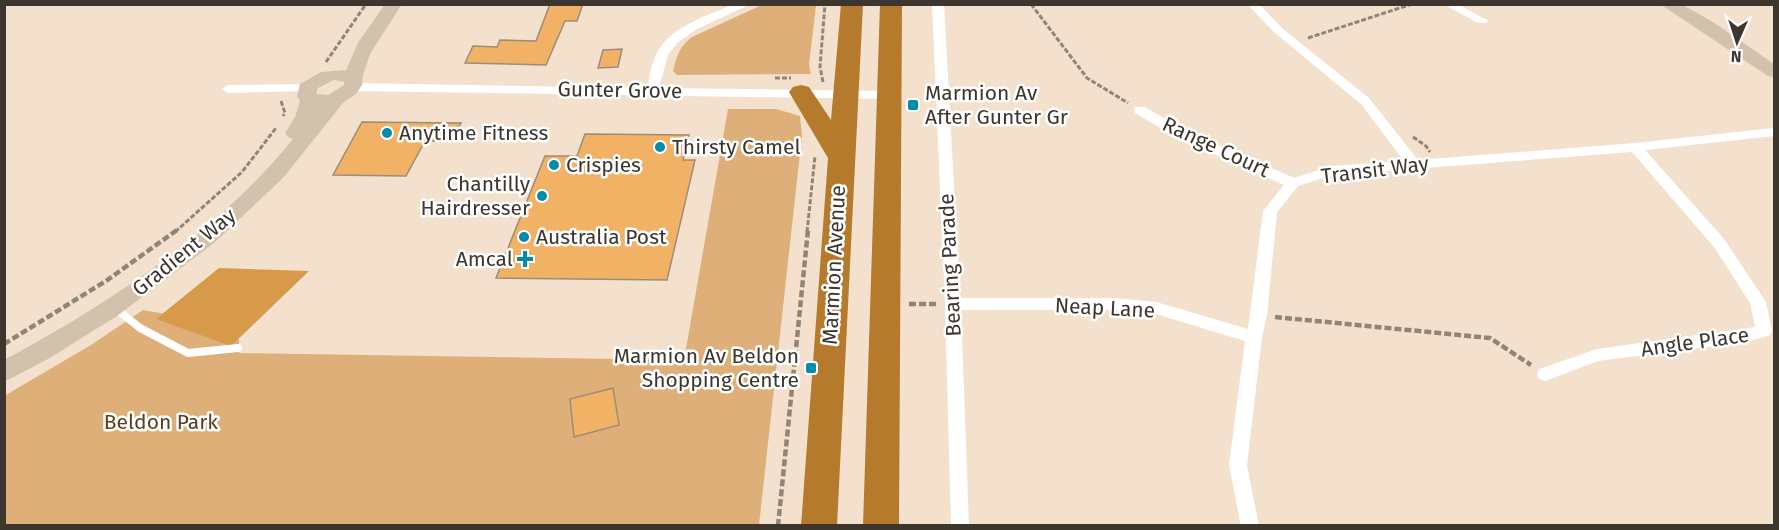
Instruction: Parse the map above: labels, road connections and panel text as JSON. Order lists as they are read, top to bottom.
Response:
{
  "streets": {
    "highway": ["Marmion Avenue"],
    "street": [
      "Gunter Grove",
      "Range Court",
      "Transit Way",
      "Gradient Way",
      "Bearing Parade",
      "Neap Lane",
      "Angle Place"
    ]
  },
  "crossings": [
    ["Gunter Grove", "Gradient Way"],
    ["Gunter Grove", "Marmion Avenue"],
    ["Range Court", "Transit Way"],
    ["Transit Way", "Neap Lane"],
    ["Transit Way", "Angle Place"],
    ["Bearing Parade", "Neap Lane"]
  ],
  "parks": ["Beldon Park"],
  "places": {
    "transit": ["Marmion Av After Gunter Gr", "Marmion Av Beldon Shopping Centre"],
    "other": [
      "Anytime Fitness",
      "Thirsty Camel",
      "Crispies",
      "Chantilly Hairdresser",
      "Australia Post"
    ],
    "health": ["Amcal"]
  },
  "north": "bottom"
}
